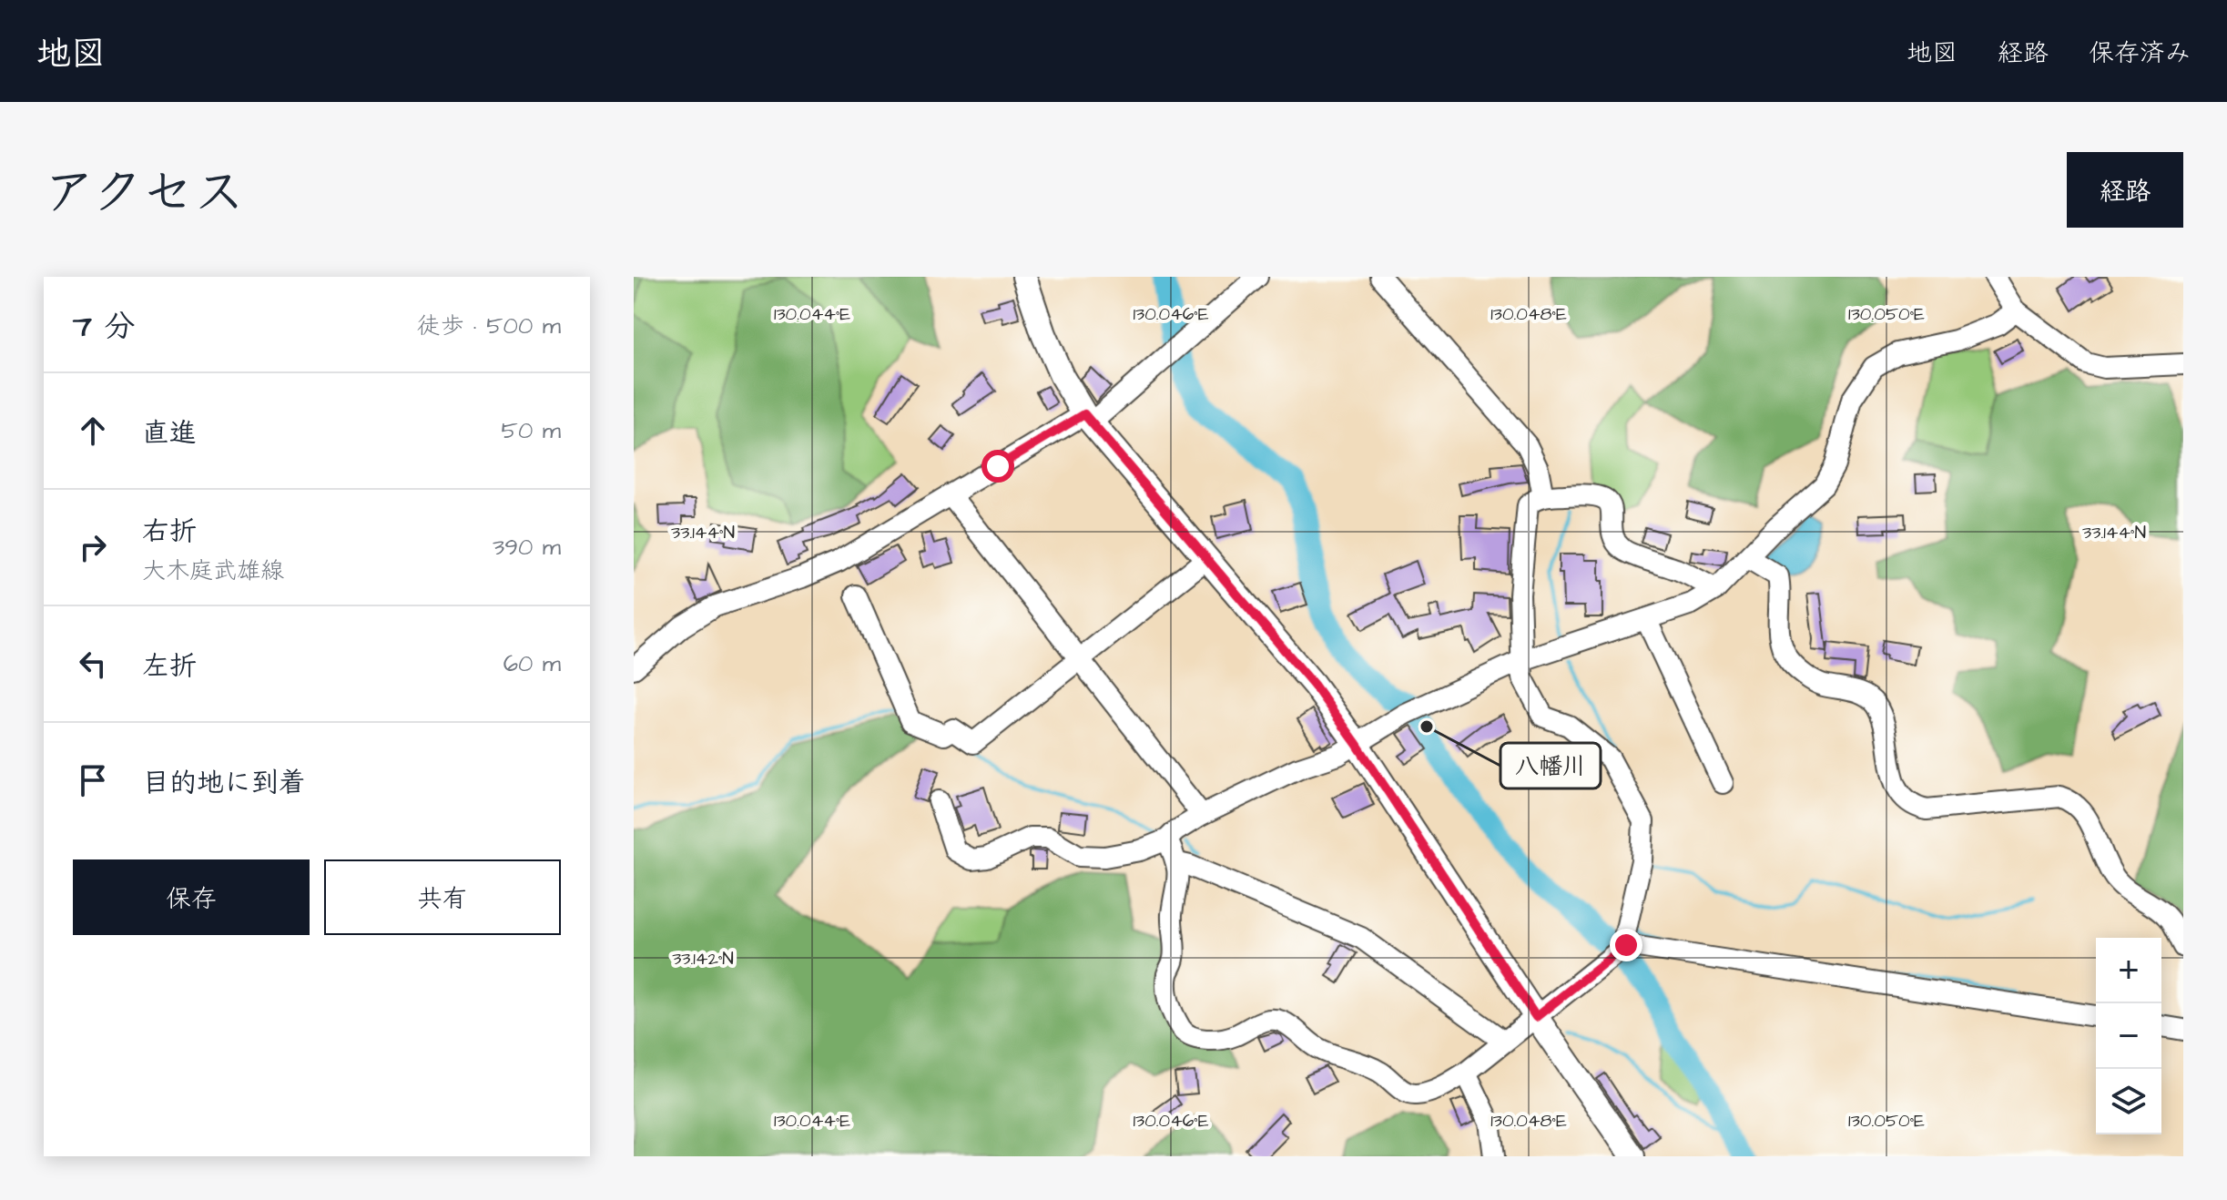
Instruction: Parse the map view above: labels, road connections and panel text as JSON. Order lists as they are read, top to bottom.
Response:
{
  "places": ["八幡川"],
  "page": {
    "header": "地図",
    "nav": ["地図", "経路", "保存済み"],
    "title": "アクセス",
    "buttons": [
      "経路",
      ["保存", "共有"]
    ],
    "heading": ["7 分", "徒歩 · 500 m"],
    "list": [
      ["直進", "50 m"],
      ["右折", "大木庭武雄線", "390 m"],
      ["左折", "60 m"],
      "目的地に到着"
    ],
    "map_buttons": ["+", "−"]
  },
  "coordinates": [
    "130.044°E",
    "130.046°E",
    "130.048°E",
    "130.050°E",
    "33.144°N",
    "33.142°N"
  ]
}
